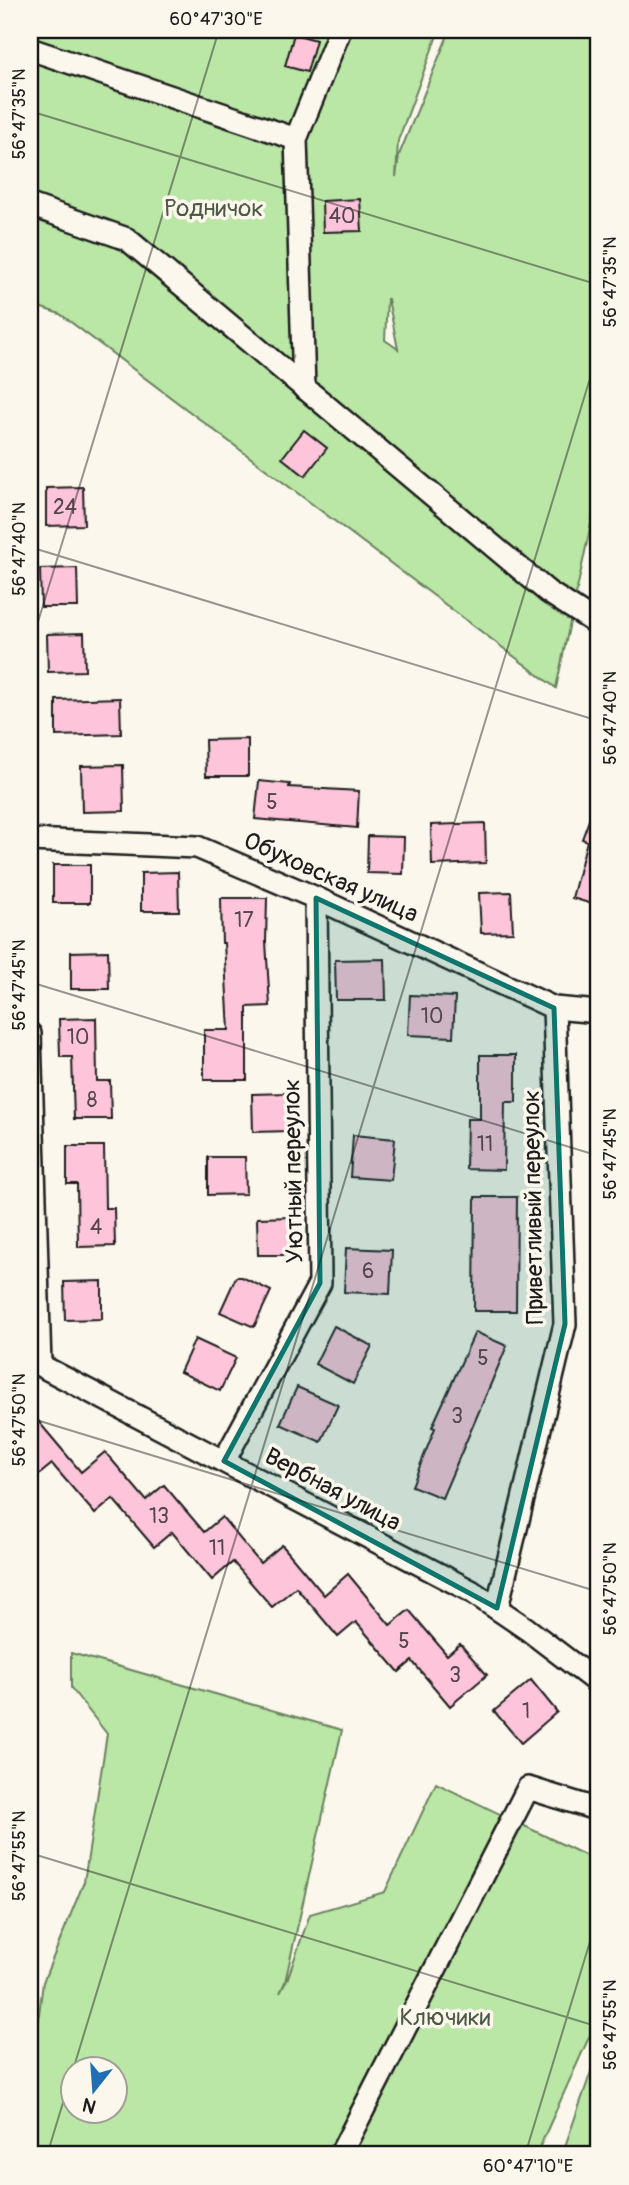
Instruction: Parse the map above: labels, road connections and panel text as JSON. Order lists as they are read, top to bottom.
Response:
{
  "streets": {
    "street": [
      "Обуховская улица",
      "Уютный переулок",
      "Приветливый переулок",
      "Вербная улица"
    ]
  },
  "crossings": [
    ["Обуховская улица", "Уютный переулок"],
    ["Обуховская улица", "Приветливый переулок"],
    ["Уютный переулок", "Вербная улица"],
    ["Приветливый переулок", "Вербная улица"]
  ],
  "parks": ["Родничок", "Ключики"],
  "house_numbers": [
    "40",
    "24",
    "5",
    "17",
    "10",
    "10",
    "8",
    "11",
    "4",
    "6",
    "5",
    "3",
    "13",
    "11",
    "5",
    "3",
    "1"
  ],
  "north": "bottom",
  "coordinates": [
    "60°47'30\"E",
    "56°47'35\"N",
    "56°47'40\"N",
    "56°47'45\"N",
    "56°47'50\"N",
    "56°47'55\"N",
    "60°47'10\"E"
  ]
}
